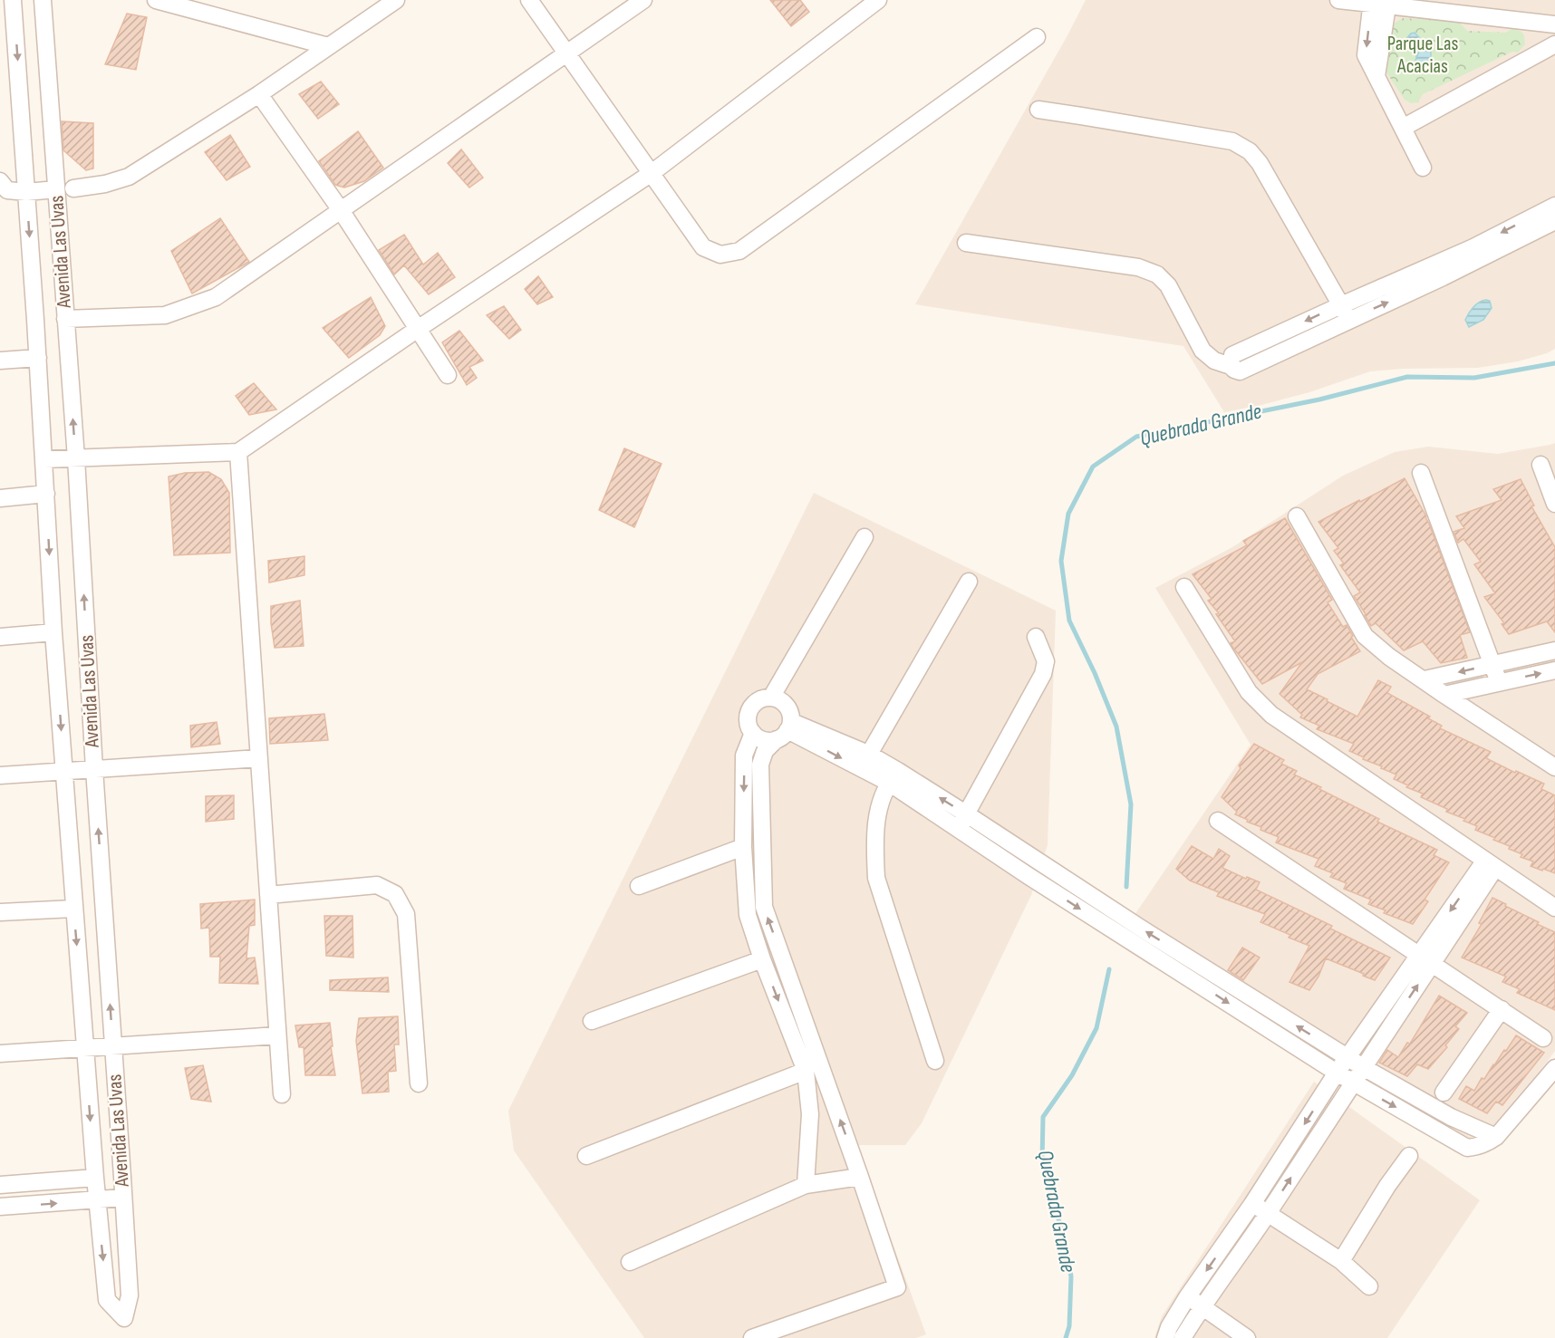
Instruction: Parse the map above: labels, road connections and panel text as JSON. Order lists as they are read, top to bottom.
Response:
{
  "streets": {
    "street": ["Avenida Las Uvas"]
  },
  "water": ["Quebrada Grande"],
  "parks": ["Parque Las Acacias"]
}
